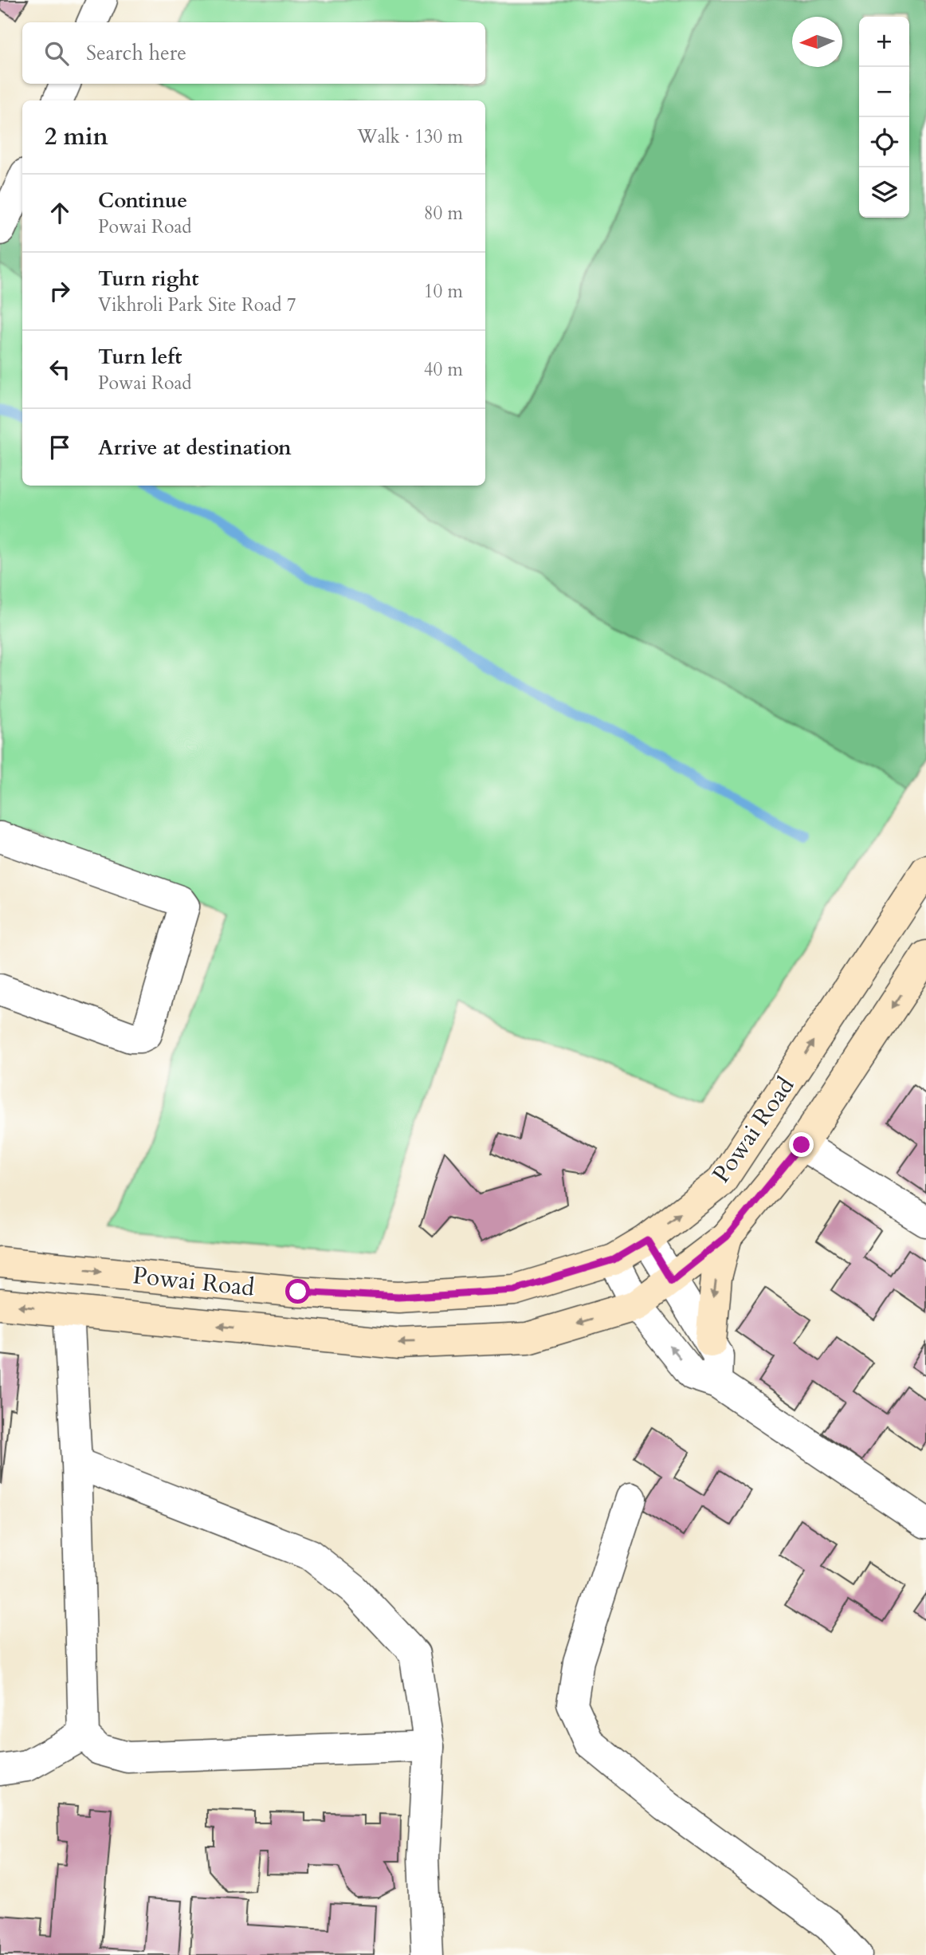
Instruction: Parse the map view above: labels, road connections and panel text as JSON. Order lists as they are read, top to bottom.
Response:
{
  "streets": {
    "main road": ["Powai Road"]
  },
  "north": "left",
  "page": {
    "map_buttons": ["+", "−"],
    "search": "Search here",
    "heading": ["2 min", "Walk · 130 m"],
    "list": [
      ["Continue", "Powai Road", "80 m"],
      ["Turn right", "Vikhroli Park Site Road 7", "10 m"],
      ["Turn left", "Powai Road", "40 m"],
      "Arrive at destination"
    ]
  }
}
